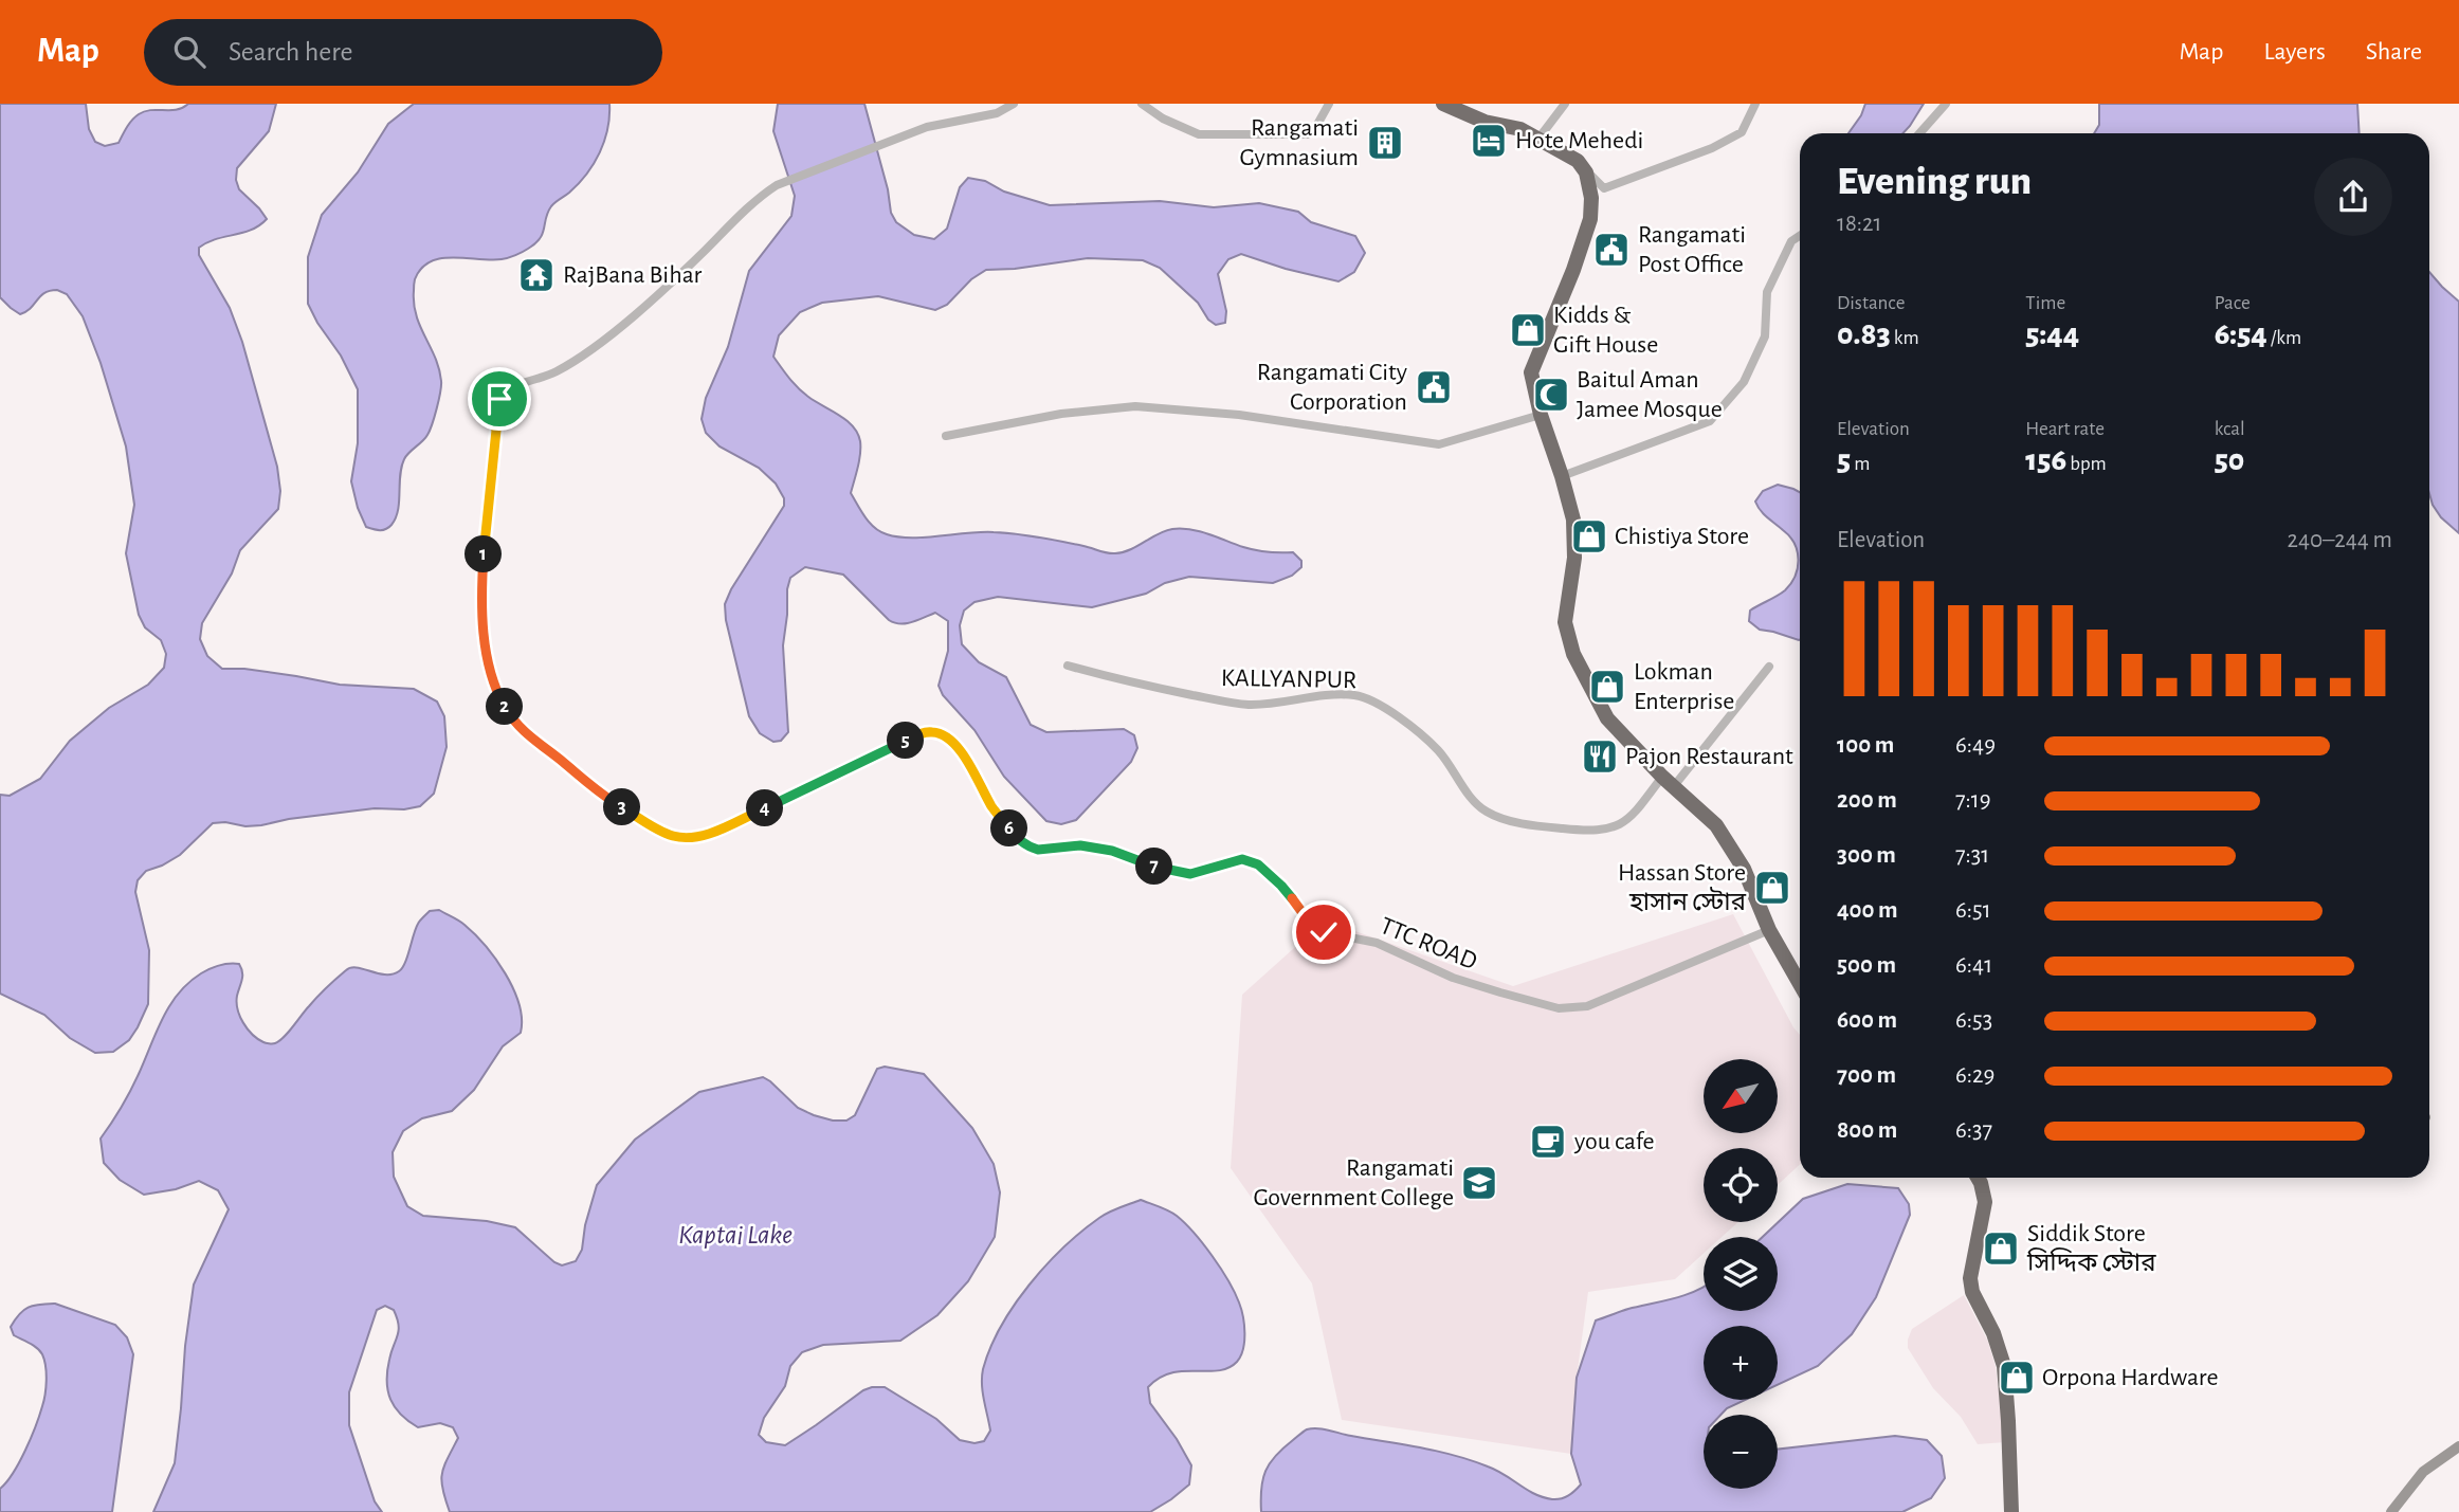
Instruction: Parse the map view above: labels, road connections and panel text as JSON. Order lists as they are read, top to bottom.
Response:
{
  "streets": {
    "street": ["KALLYANPUR", "TTC ROAD"]
  },
  "water": ["Kaptai Lake"],
  "places": {
    "hotel": ["Hote Mehedi"],
    "building": ["Rangamati Gymnasium"],
    "public building": ["Rangamati Post Office", "Rangamati City Corporation"],
    "temple": ["RajBana Bihar"],
    "shop": [
      "Kidds & Gift House",
      "Chistiya Store",
      "Lokman Enterprise",
      "Hassan Store হাসান স্টোর",
      "Siddik Store সিদ্দিক স্টোর",
      "Orpona Hardware"
    ],
    "mosque": ["Baitul Aman Jamee Mosque"],
    "restaurant": ["Pajon Restaurant"],
    "cafe": ["you cafe"],
    "school or university": ["Rangamati Government College"]
  },
  "north": "bottom left",
  "page": {
    "header": "Map",
    "search": "Search here",
    "nav": ["Map", "Layers", "Share"],
    "heading": ["Evening run", "18:21"],
    "stats": [
      ["Distance", "0.83 km"],
      ["Time", "5:44"],
      ["Pace", "6:54 /km"],
      ["Elevation", "5 m"],
      ["Heart rate", "156 bpm"],
      ["kcal", "50"]
    ],
    "chart": ["Elevation", "240–244 m"],
    "pins": [
      "1",
      "2",
      "5",
      "3",
      "4",
      "6",
      "7"
    ],
    "list": [
      {
        "name": "100 m",
        "note": "6:49"
      },
      {
        "name": "200 m",
        "note": "7:19"
      },
      {
        "name": "300 m",
        "note": "7:31"
      },
      {
        "name": "400 m",
        "note": "6:51"
      },
      {
        "name": "500 m",
        "note": "6:41"
      },
      {
        "name": "600 m",
        "note": "6:53"
      },
      {
        "name": "700 m",
        "note": "6:29"
      },
      {
        "name": "800 m",
        "note": "6:37"
      }
    ],
    "map_buttons": ["+", "−"]
  }
}
